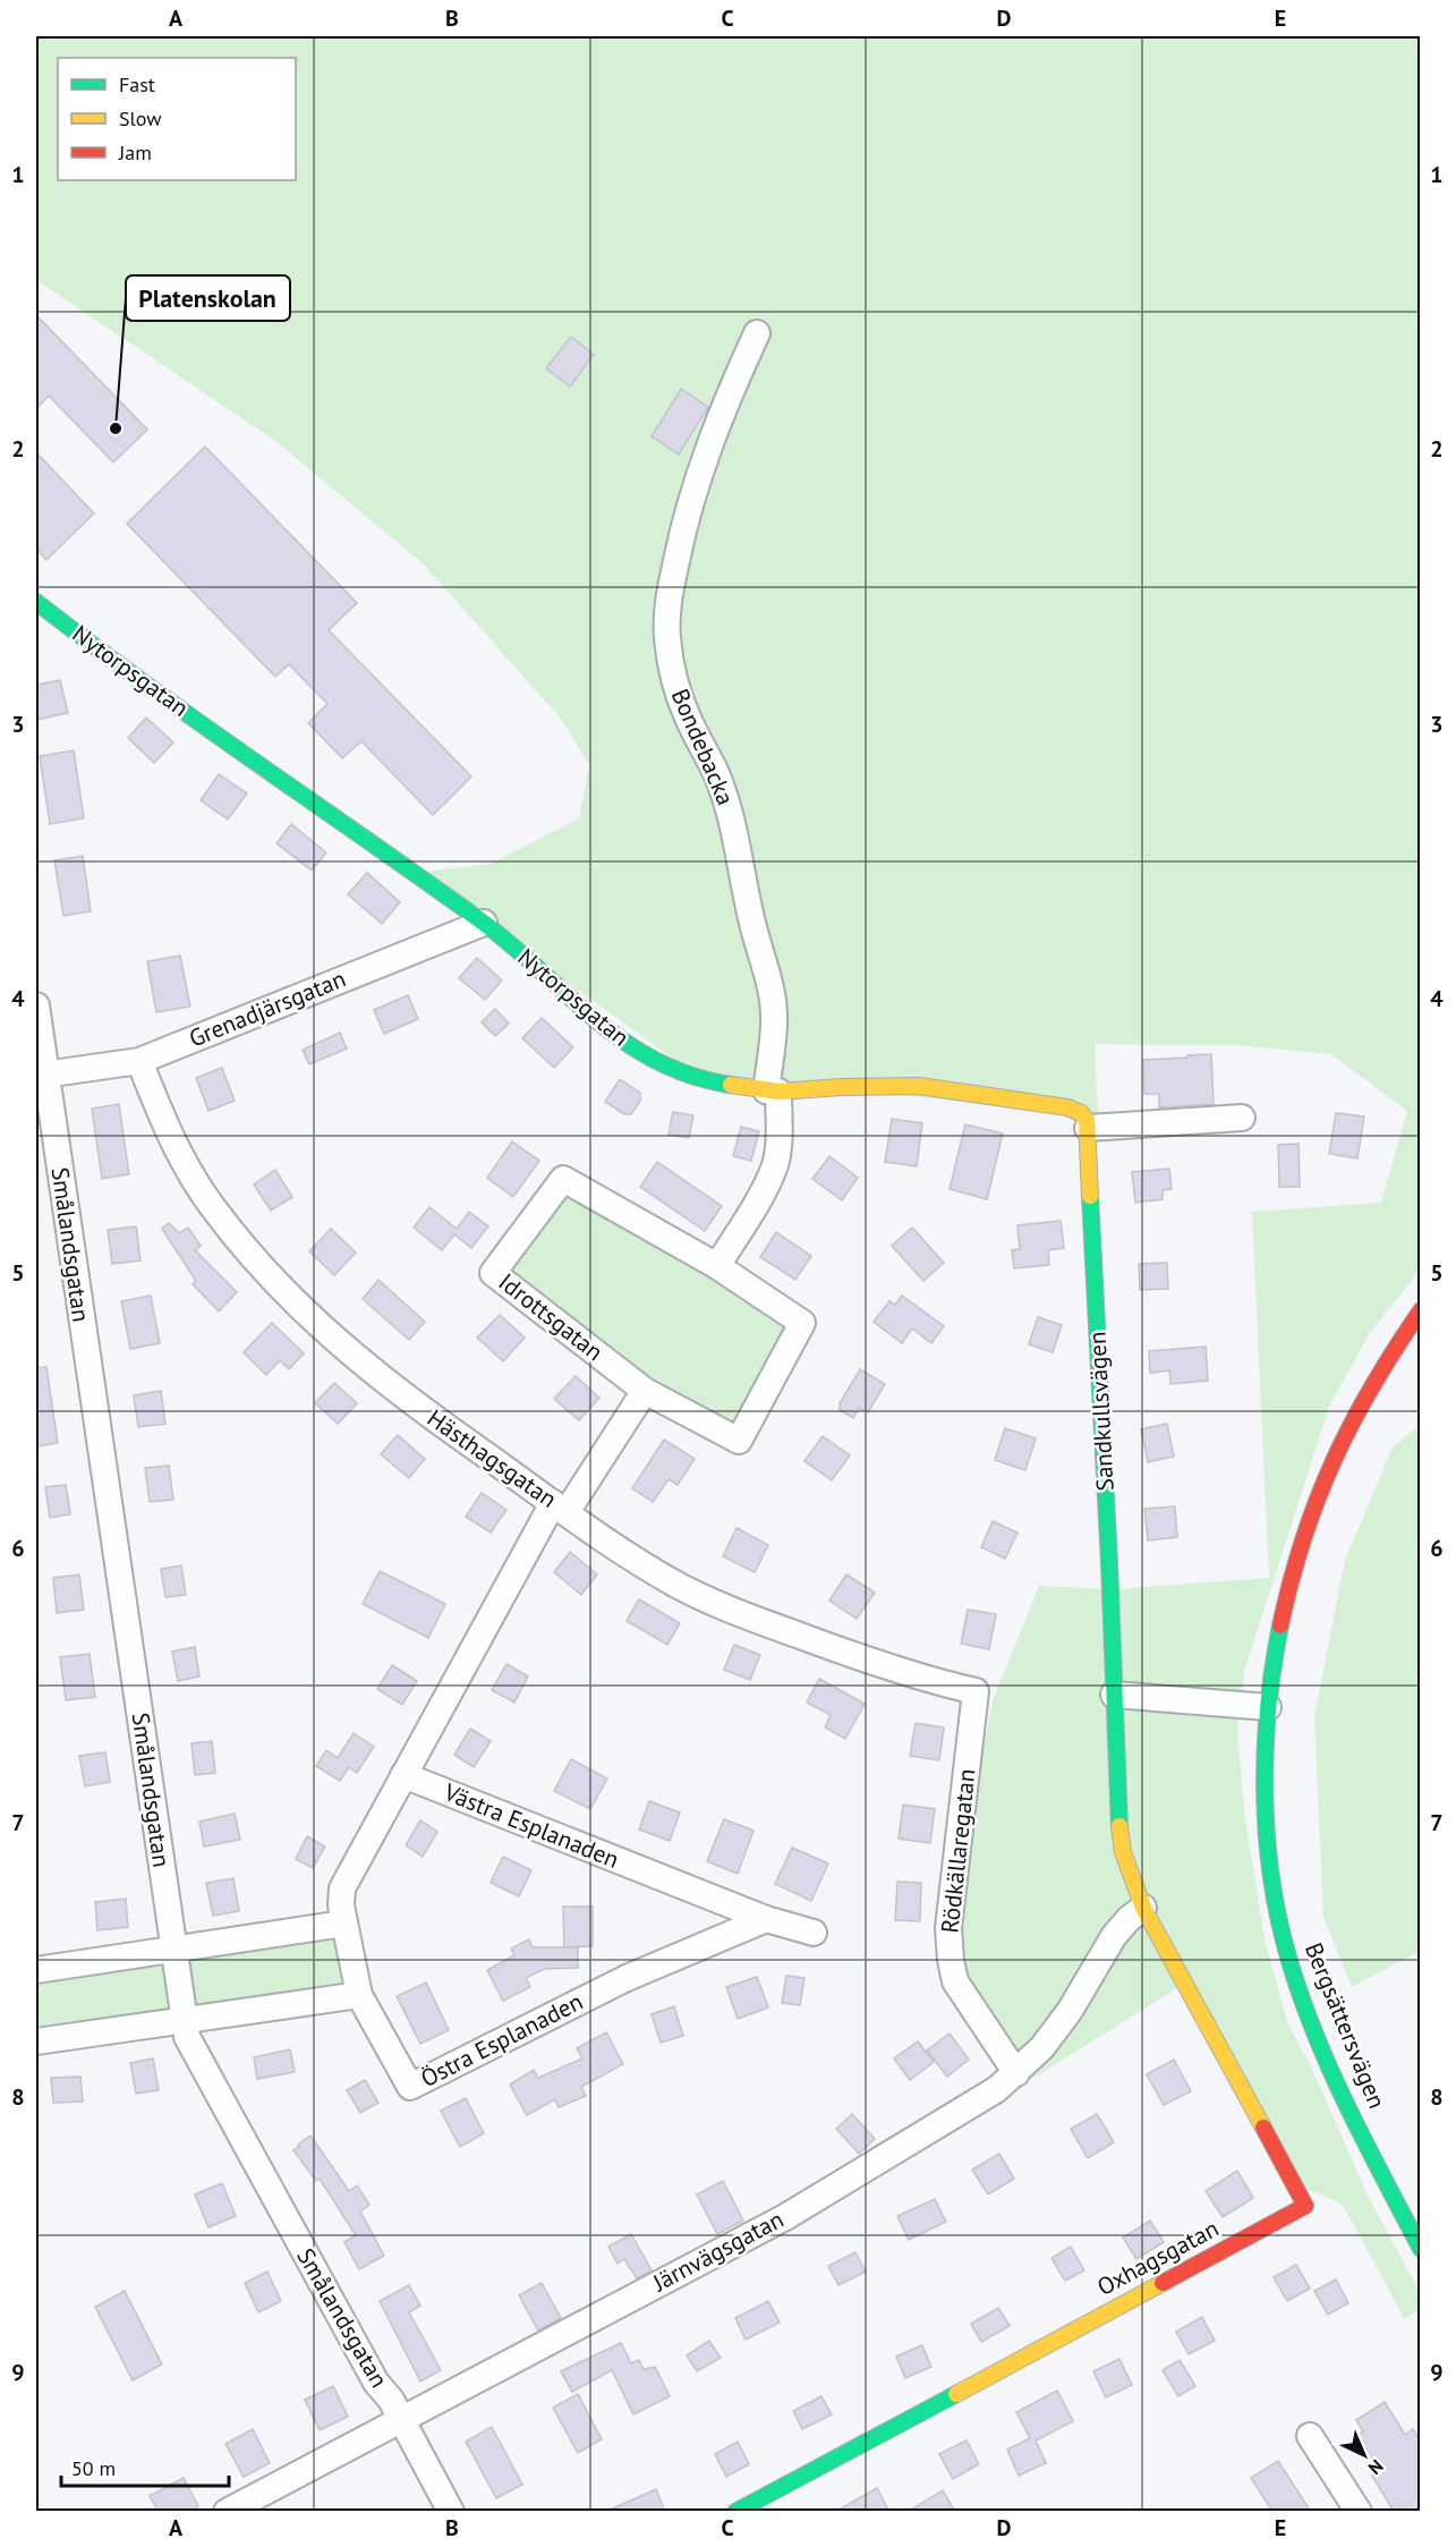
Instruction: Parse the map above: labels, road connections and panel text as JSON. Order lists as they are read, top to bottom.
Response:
{
  "streets": {
    "street": [
      "Nytorpsgatan",
      "Bondebacka",
      "Grenadjärsgatan",
      "Smålandsgatan",
      "Idrottsgatan",
      "Sandkullsvägen",
      "Hästhagsgatan",
      "Västra Esplanaden",
      "Rödkällaregatan",
      "Bergsättersvägen",
      "Östra Esplanaden",
      "Järnvägsgatan",
      "Oxhagsgatan"
    ]
  },
  "crossings": [
    ["Nytorpsgatan", "Bondebacka"],
    ["Nytorpsgatan", "Grenadjärsgatan"],
    ["Nytorpsgatan", "Sandkullsvägen"],
    ["Grenadjärsgatan", "Smålandsgatan"],
    ["Grenadjärsgatan", "Hästhagsgatan"],
    ["Smålandsgatan", "Järnvägsgatan"],
    ["Sandkullsvägen", "Järnvägsgatan"],
    ["Sandkullsvägen", "Oxhagsgatan"],
    ["Hästhagsgatan", "Rödkällaregatan"],
    ["Västra Esplanaden", "Östra Esplanaden"],
    ["Rödkällaregatan", "Järnvägsgatan"],
    ["Järnvägsgatan", "Oxhagsgatan"]
  ],
  "places": ["Platenskolan"],
  "legend": ["Fast", "Slow", "Jam"],
  "scale_bar": "50 m",
  "north": "bottom right",
  "grid": {
    "columns": [
      "A",
      "B",
      "C",
      "D",
      "E"
    ],
    "rows": [
      "1",
      "2",
      "3",
      "4",
      "5",
      "6",
      "7",
      "8",
      "9"
    ]
  }
}
